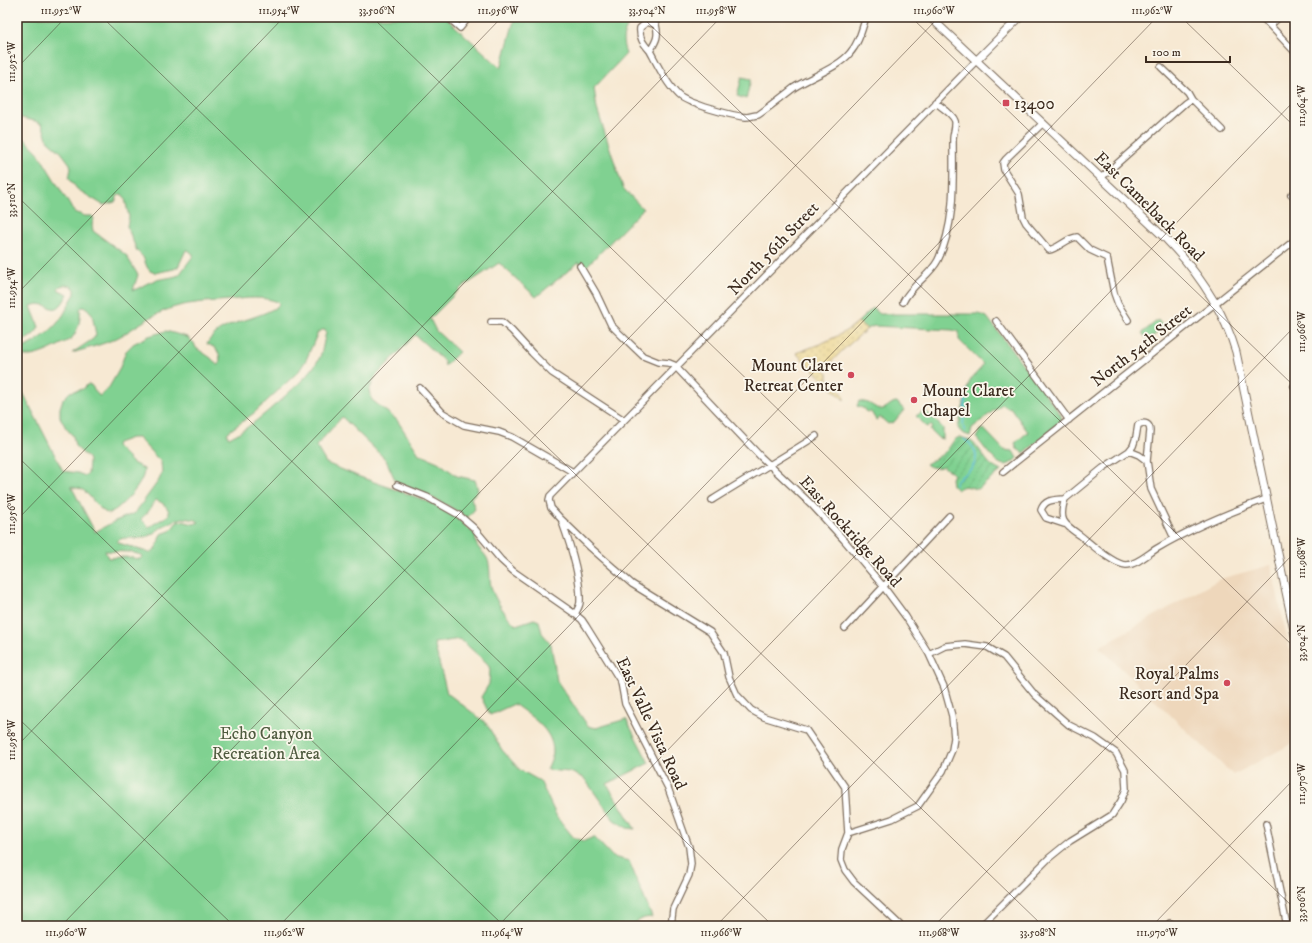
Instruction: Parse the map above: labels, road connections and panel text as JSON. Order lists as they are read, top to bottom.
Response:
{
  "streets": {
    "main road": ["East Camelback Road", "North 56th Street"],
    "street": ["North 54th Street", "East Rockridge Road", "East Valle Vista Road"]
  },
  "crossings": [
    ["East Camelback Road", "North 56th Street"],
    ["East Camelback Road", "North 54th Street"],
    ["North 56th Street", "East Rockridge Road"]
  ],
  "parks": ["Echo Canyon Recreation Area"],
  "places": {
    "transit": ["13400"],
    "other": ["Mount Claret Retreat Center", "Mount Claret Chapel", "Royal Palms Resort and Spa"]
  },
  "scale_bar": "100 m",
  "coordinates": [
    "111.952°W",
    "111.954°W",
    "33.506°N",
    "111.956°W",
    "33.504°N",
    "111.958°W",
    "111.960°W",
    "111.962°W",
    "111.964°W",
    "33.510°N",
    "111.966°W",
    "111.968°W",
    "111.970°W",
    "33.508°N"
  ]
}
